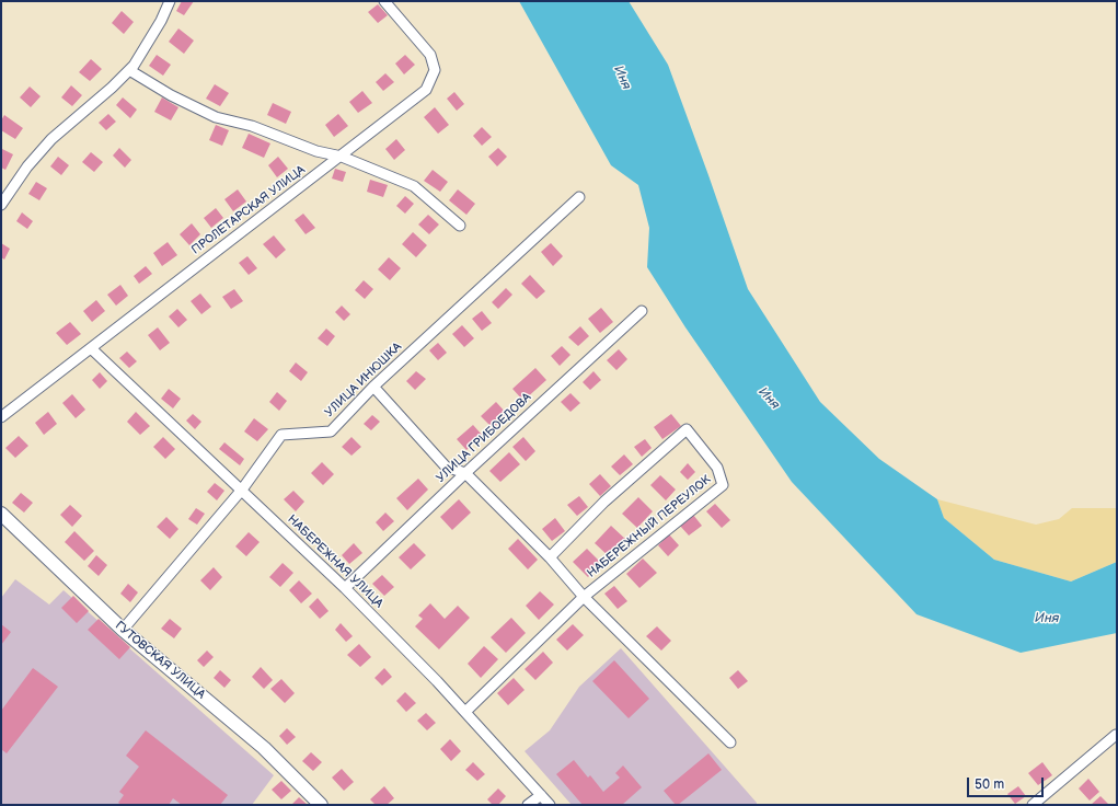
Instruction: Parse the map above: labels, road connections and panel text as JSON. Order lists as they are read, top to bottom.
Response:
{
  "streets": {
    "street": [
      "ПРОЛЕТАРСКАЯ УЛИЦА",
      "УЛИЦА ИНЮШКА",
      "УЛИЦА ГРИБОЕДОВА",
      "НАБЕРЕЖНЫЙ ПЕРЕУЛОК",
      "НАБЕРЕЖНАЯ УЛИЦА",
      "ГУТОВСКАЯ УЛИЦА"
    ]
  },
  "crossings": [
    ["ПРОЛЕТАРСКАЯ УЛИЦА", "НАБЕРЕЖНАЯ УЛИЦА"],
    ["УЛИЦА ИНЮШКА", "НАБЕРЕЖНАЯ УЛИЦА"],
    ["УЛИЦА ИНЮШКА", "ГУТОВСКАЯ УЛИЦА"],
    ["УЛИЦА ГРИБОЕДОВА", "НАБЕРЕЖНАЯ УЛИЦА"],
    ["НАБЕРЕЖНЫЙ ПЕРЕУЛОК", "НАБЕРЕЖНАЯ УЛИЦА"]
  ],
  "water": ["Иня"],
  "scale_bar": "50 m"
}
